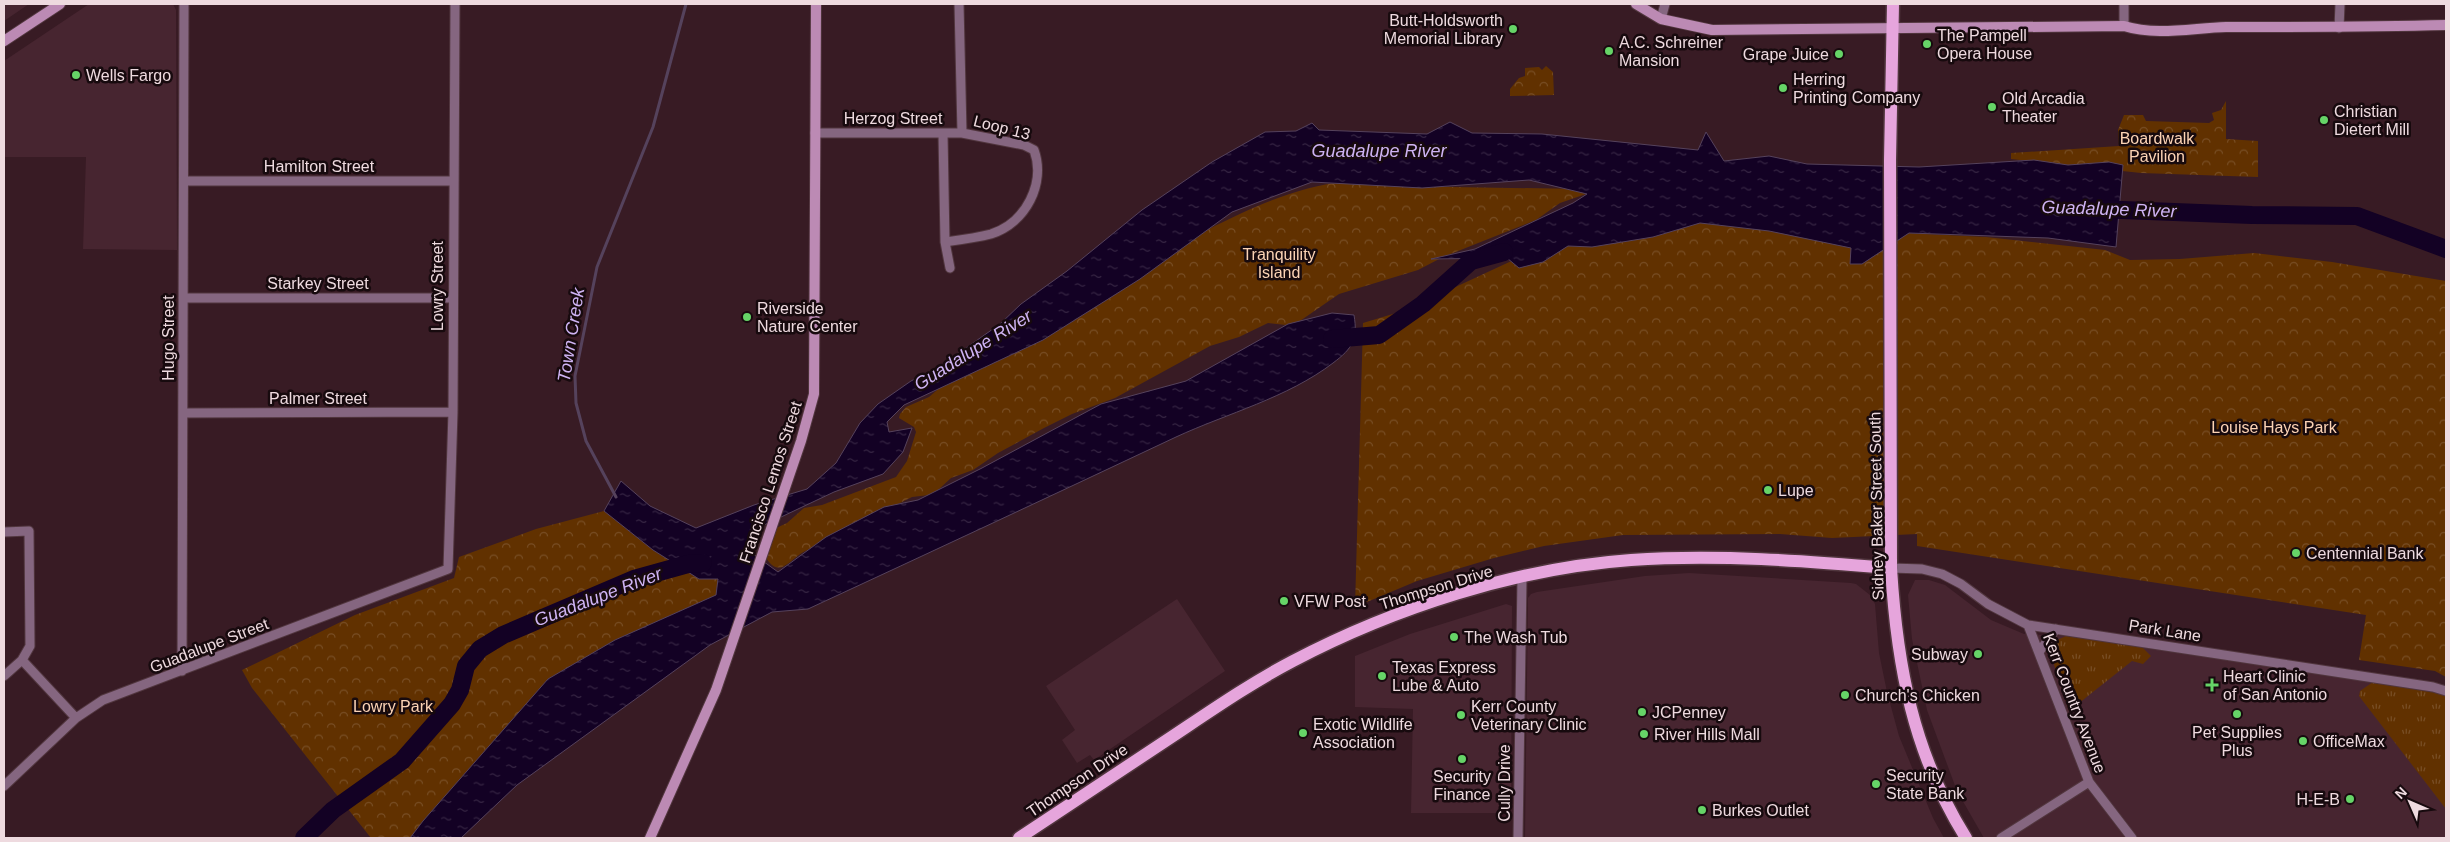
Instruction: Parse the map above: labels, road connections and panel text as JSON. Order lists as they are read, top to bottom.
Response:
{
  "streets": {
    "main road": ["Sidney Baker Street South", "Thompson Drive"],
    "street": [
      "Herzog Street",
      "Loop 13",
      "Hamilton Street",
      "Starkey Street",
      "Lowry Street",
      "Hugo Street",
      "Palmer Street",
      "Francisco Lemos Street",
      "Park Lane",
      "Guadalupe Street",
      "Kerr Country Avenue",
      "Cully Drive"
    ]
  },
  "crossings": [
    ["Herzog Street", "Loop 13"],
    ["Herzog Street", "Francisco Lemos Street"],
    ["Hamilton Street", "Lowry Street"],
    ["Hamilton Street", "Hugo Street"],
    ["Starkey Street", "Lowry Street"],
    ["Starkey Street", "Hugo Street"],
    ["Lowry Street", "Palmer Street"],
    ["Lowry Street", "Guadalupe Street"],
    ["Hugo Street", "Palmer Street"],
    ["Hugo Street", "Guadalupe Street"],
    ["Sidney Baker Street South", "Thompson Drive"],
    ["Sidney Baker Street South", "Park Lane"],
    ["Thompson Drive", "Park Lane"],
    ["Thompson Drive", "Cully Drive"],
    ["Park Lane", "Kerr Country Avenue"]
  ],
  "water": ["Guadalupe River", "Town Creek"],
  "parks": [
    "Boardwalk Pavilion",
    "Tranquility Island",
    "Louise Hays Park",
    "Lowry Park"
  ],
  "places": {
    "other": [
      "Butt-Holdsworth Memorial Library",
      "The Pampell Opera House",
      "A.C. Schreiner Mansion",
      "Grape Juice",
      "Wells Fargo",
      "Herring Printing Company",
      "Old Arcadia Theater",
      "Christian Dietert Mill",
      "Riverside Nature Center",
      "Lupe",
      "Centennial Bank",
      "VFW Post",
      "The Wash Tub",
      "Subway",
      "Texas Express Lube & Auto",
      "Church's Chicken",
      "JCPenney",
      "Pet Supplies Plus",
      "Kerr County Veterinary Clinic",
      "Exotic Wildlife Association",
      "River Hills Mall",
      "OfficeMax",
      "Security Finance",
      "Security State Bank",
      "H-E-B",
      "Burkes Outlet"
    ],
    "health": ["Heart Clinic of San Antonio"]
  },
  "north": "top left"
}
